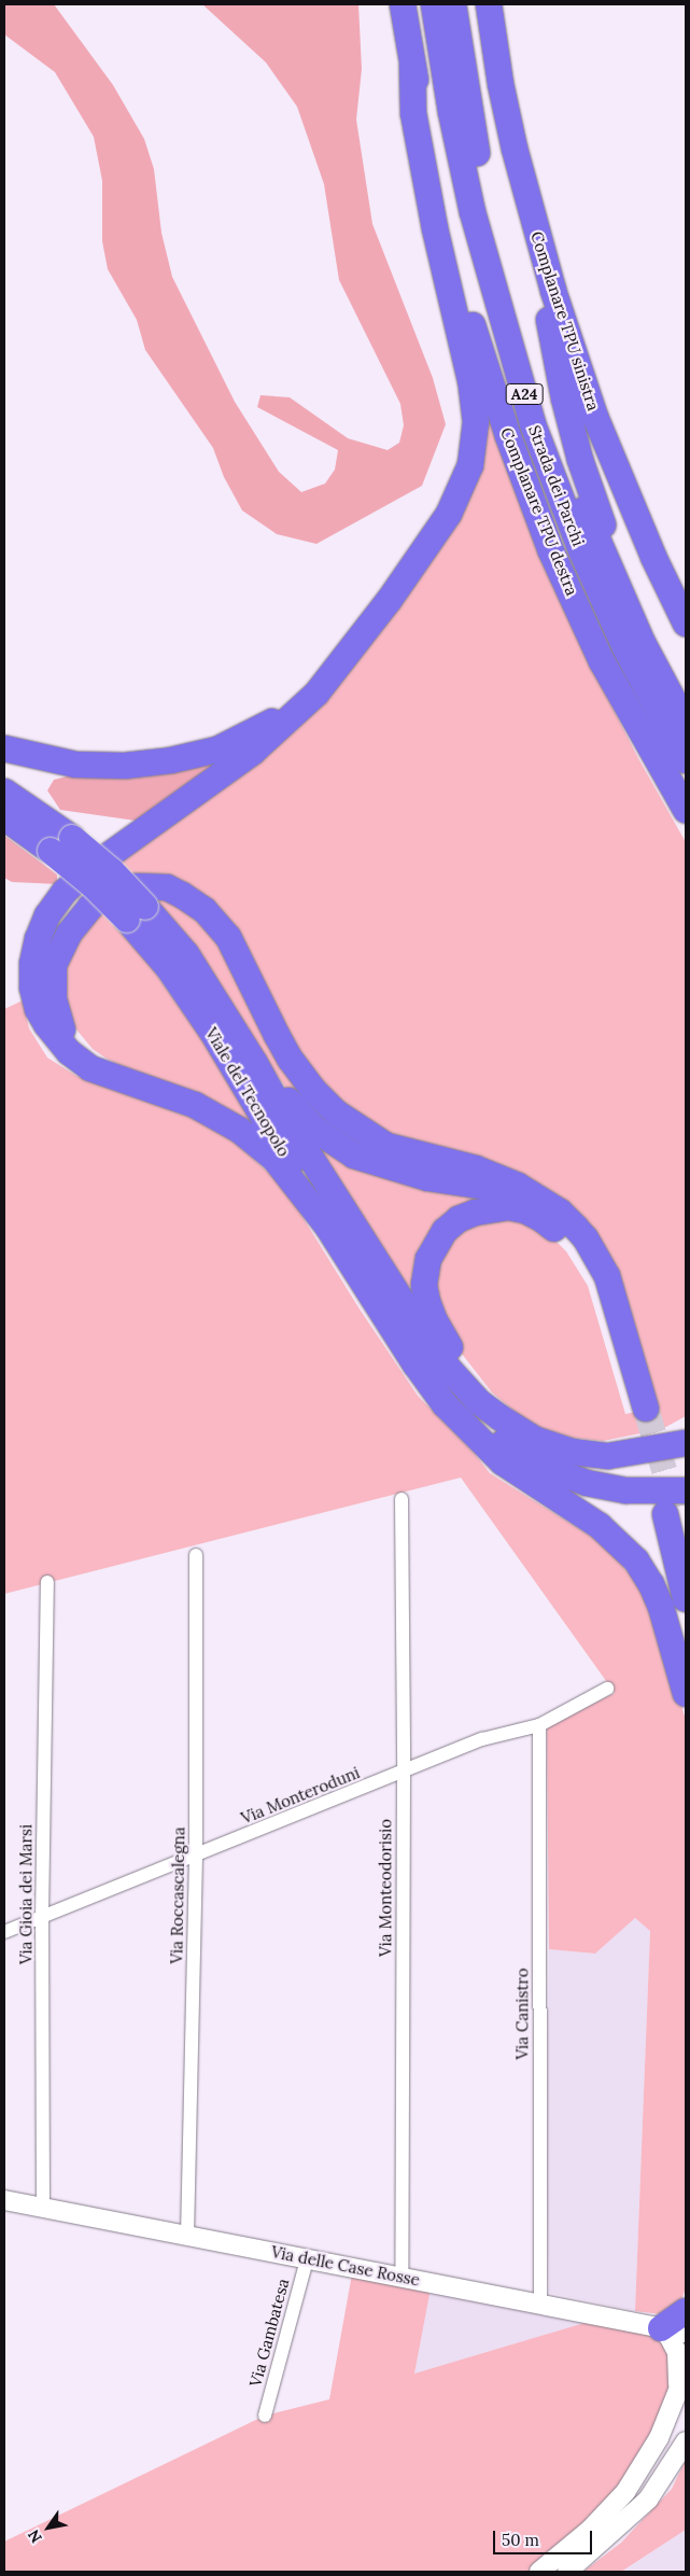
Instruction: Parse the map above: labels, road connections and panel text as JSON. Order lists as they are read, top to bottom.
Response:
{
  "streets": {
    "highway": [
      "Complanare TPU sinistra",
      "A24",
      "Strada dei Parchi",
      "Complanare TPU destra",
      "Viale del Tecnopolo"
    ],
    "street": [
      "Via Monteroduni",
      "Via Monteodorisio",
      "Via Gioia dei Marsi",
      "Via Roccascalegna",
      "Via Canistro",
      "Via delle Case Rosse",
      "Via Gambatesa"
    ]
  },
  "crossings": [
    ["Via Monteroduni", "Via Monteodorisio"],
    ["Via Monteroduni", "Via Gioia dei Marsi"],
    ["Via Monteroduni", "Via Roccascalegna"],
    ["Via Monteroduni", "Via Canistro"],
    ["Via Monteodorisio", "Via delle Case Rosse"],
    ["Via Gioia dei Marsi", "Via delle Case Rosse"],
    ["Via Roccascalegna", "Via delle Case Rosse"],
    ["Via Canistro", "Via delle Case Rosse"],
    ["Via delle Case Rosse", "Via Gambatesa"]
  ],
  "scale_bar": "50 m",
  "north": "bottom left"
}
